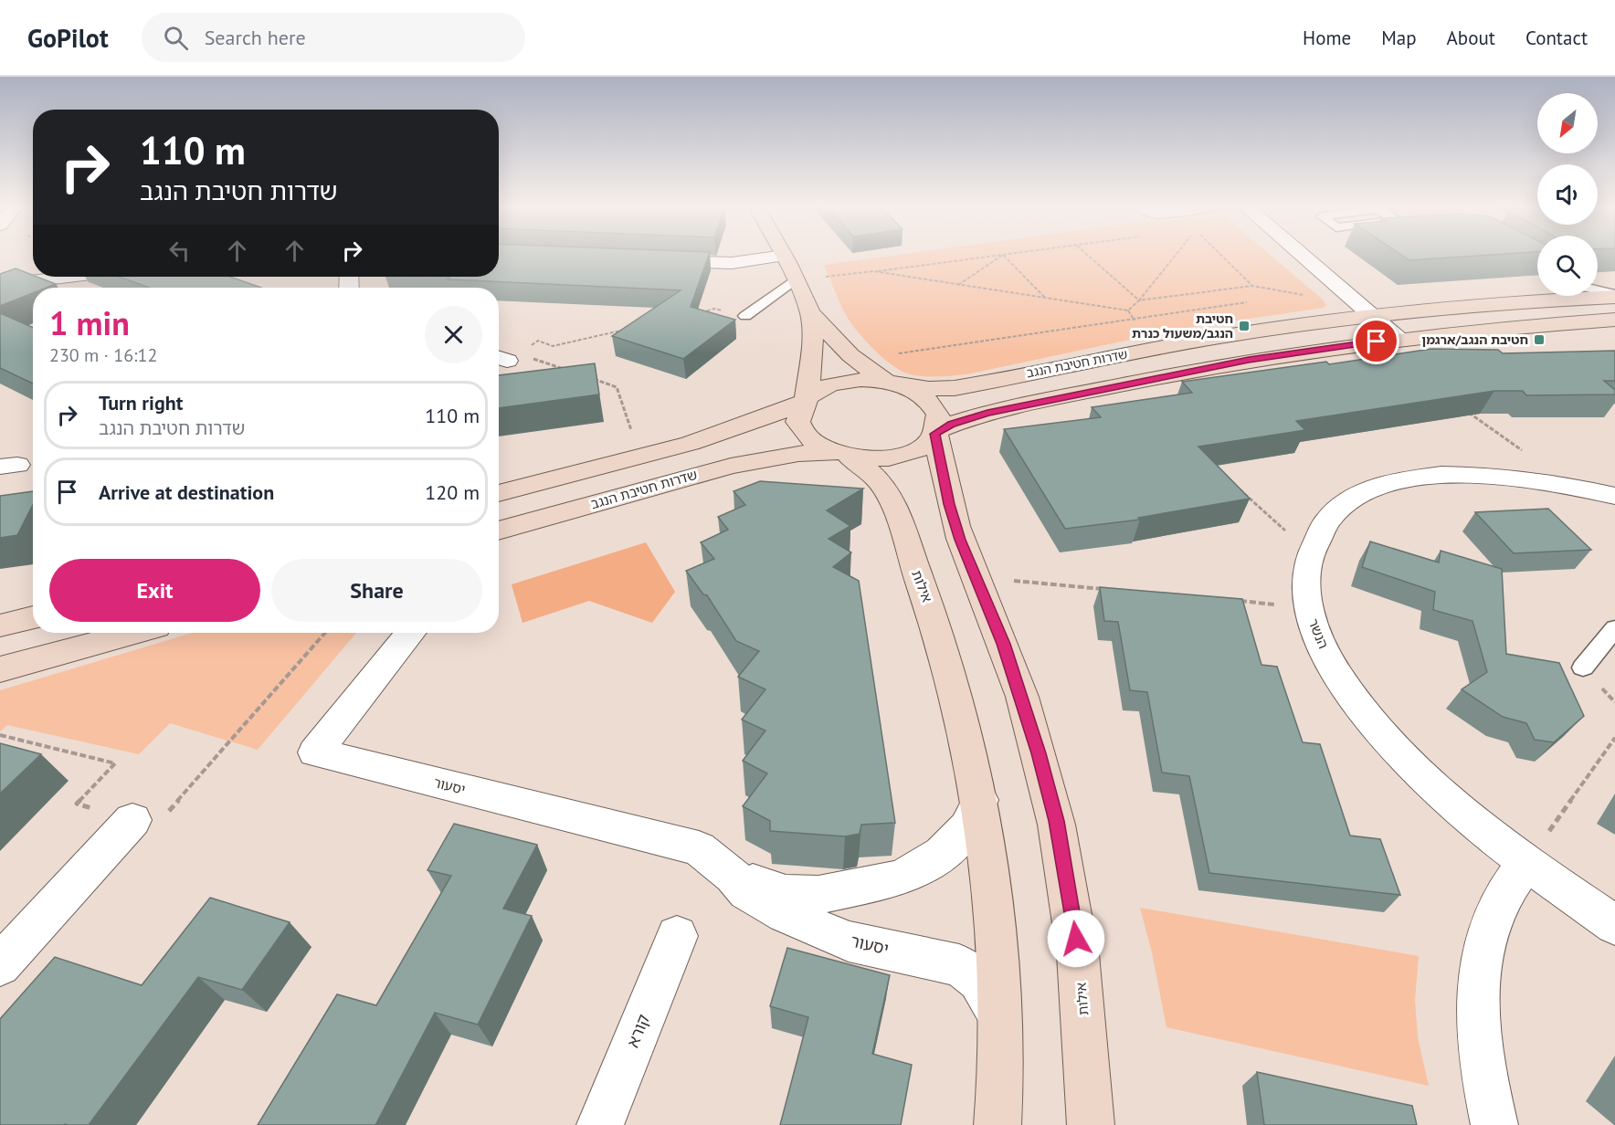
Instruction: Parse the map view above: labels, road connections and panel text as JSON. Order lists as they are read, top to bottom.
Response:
{
  "streets": {
    "main road": ["שדרות חטיבת הנגב", "אילות"],
    "street": ["הנשר", "יסעור", "קורא"]
  },
  "crossings": [
    ["שדרות חטיבת הנגב", "אילות"],
    ["אילות", "יסעור"]
  ],
  "places": {
    "transit": ["חטיבת הנגב/משעול כנרת", "חטיבת הנגב/ארגמן"]
  },
  "north": "bottom left",
  "page": {
    "header": "GoPilot",
    "search": "Search here",
    "nav": [
      "Home",
      "Map",
      "About",
      "Contact"
    ],
    "turn": ["110 m", "שדרות חטיבת הנגב"],
    "heading": ["1 min", "230 m · 16:12"],
    "list": [
      {
        "name": "Turn right",
        "note": "שדרות חטיבת הנגב",
        "value": "110 m"
      },
      {
        "name": "Arrive at destination",
        "value": "120 m"
      }
    ],
    "buttons": ["Exit", "Share"]
  }
}
